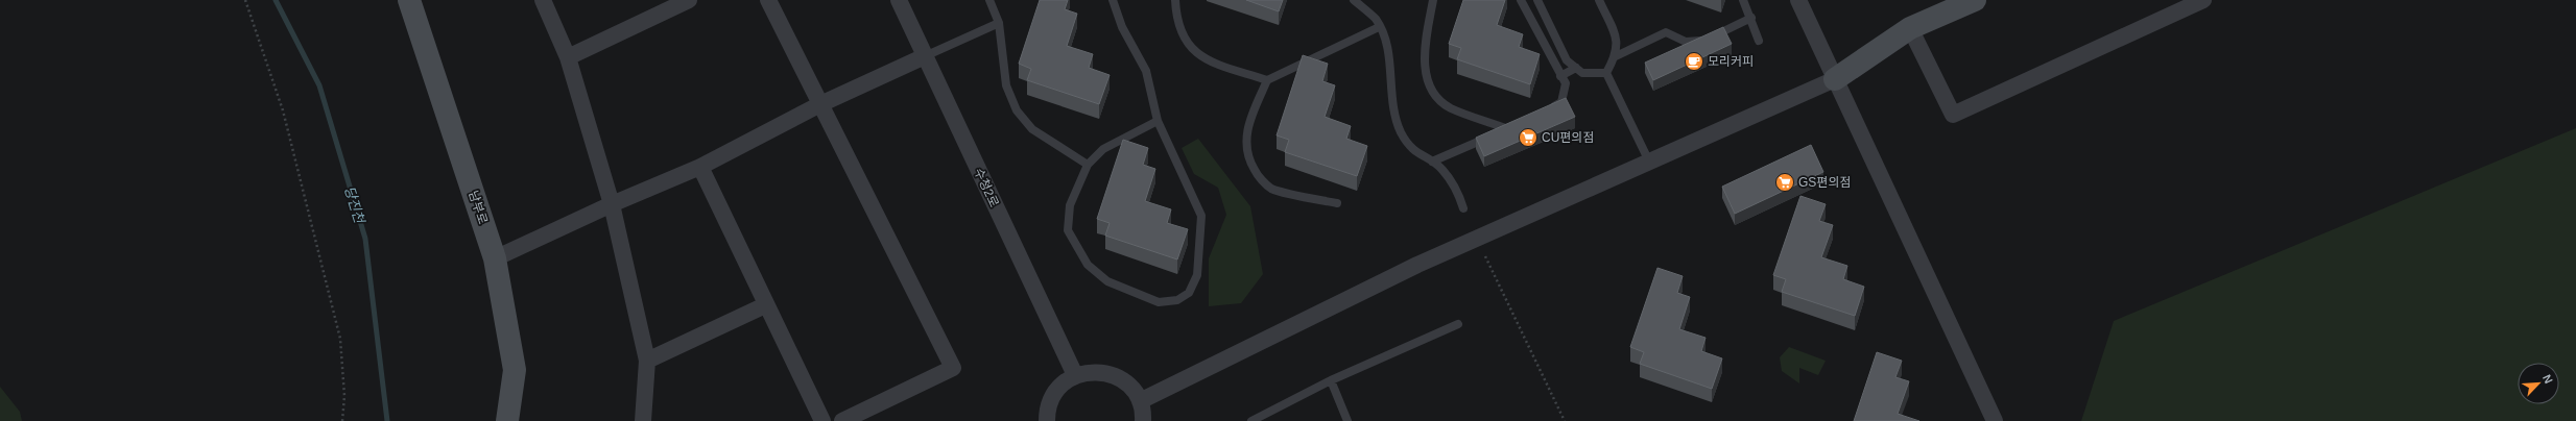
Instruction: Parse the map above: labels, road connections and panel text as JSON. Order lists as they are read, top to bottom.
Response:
{
  "streets": {
    "main road": ["남부로"],
    "street": ["수청2로"]
  },
  "water": ["당진천"],
  "places": {
    "cafe": ["모리커피"],
    "supermarket": ["CU편의점", "GS편의점"]
  },
  "north": "top right"
}
